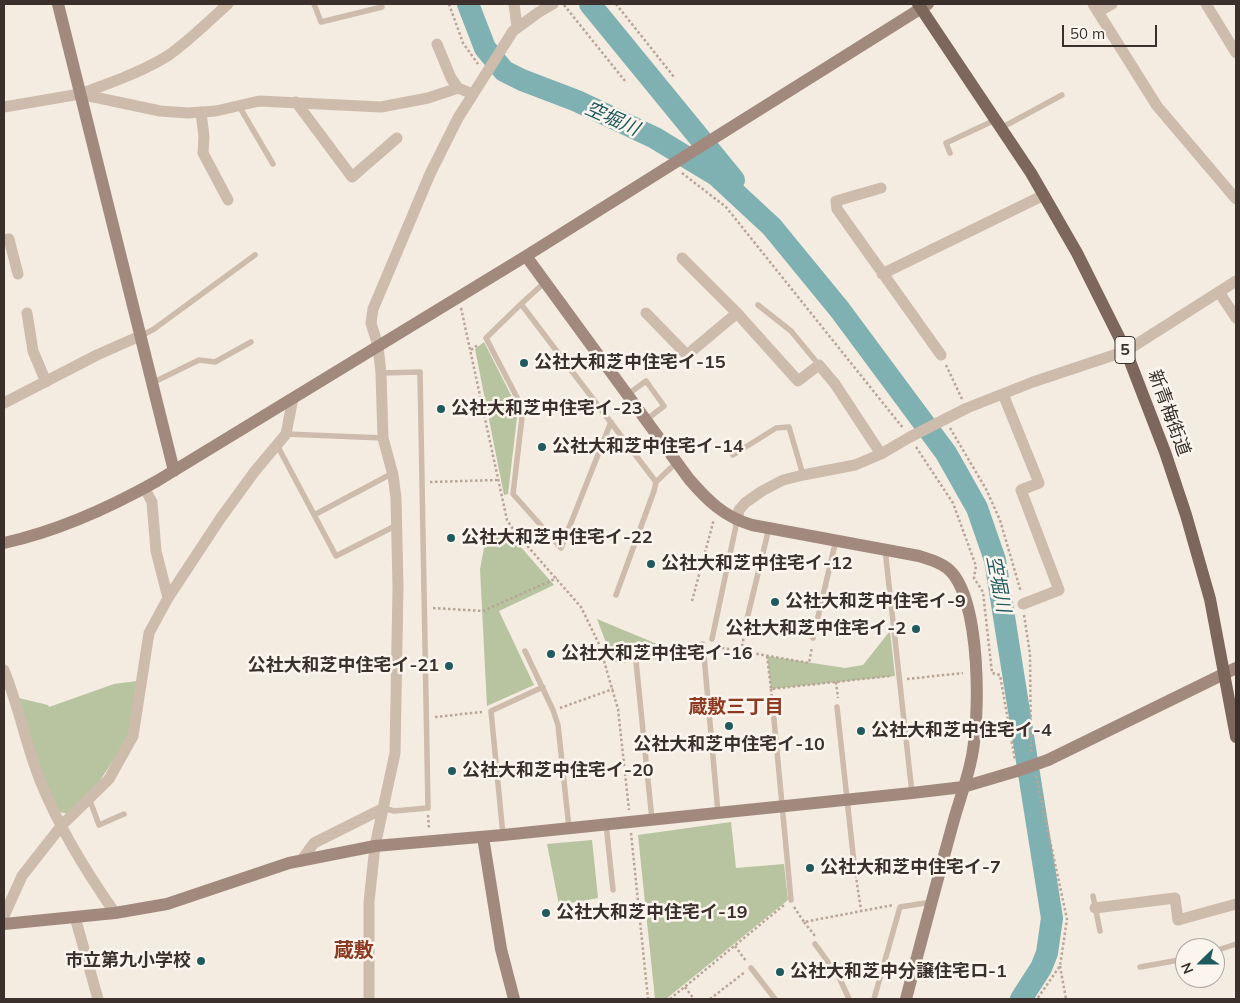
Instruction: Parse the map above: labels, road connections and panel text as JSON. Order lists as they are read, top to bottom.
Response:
{
  "streets": {
    "main road": ["5", "新青梅街道"]
  },
  "districts": ["蔵敷三丁目", "蔵敷"],
  "water": ["空堀川"],
  "places": [
    "公社大和芝中住宅イ-15",
    "公社大和芝中住宅イ-23",
    "公社大和芝中住宅イ-14",
    "公社大和芝中住宅イ-22",
    "公社大和芝中住宅イ-12",
    "公社大和芝中住宅イ-9",
    "公社大和芝中住宅イ-2",
    "公社大和芝中住宅イ-16",
    "公社大和芝中住宅イ-21",
    "公社大和芝中住宅イ-10",
    "公社大和芝中住宅イ-4",
    "公社大和芝中住宅イ-20",
    "公社大和芝中住宅イ-7",
    "公社大和芝中住宅イ-19",
    "市立第九小学校",
    "公社大和芝中分譲住宅ロ-1"
  ],
  "scale_bar": "50 m",
  "north": "left"
}
